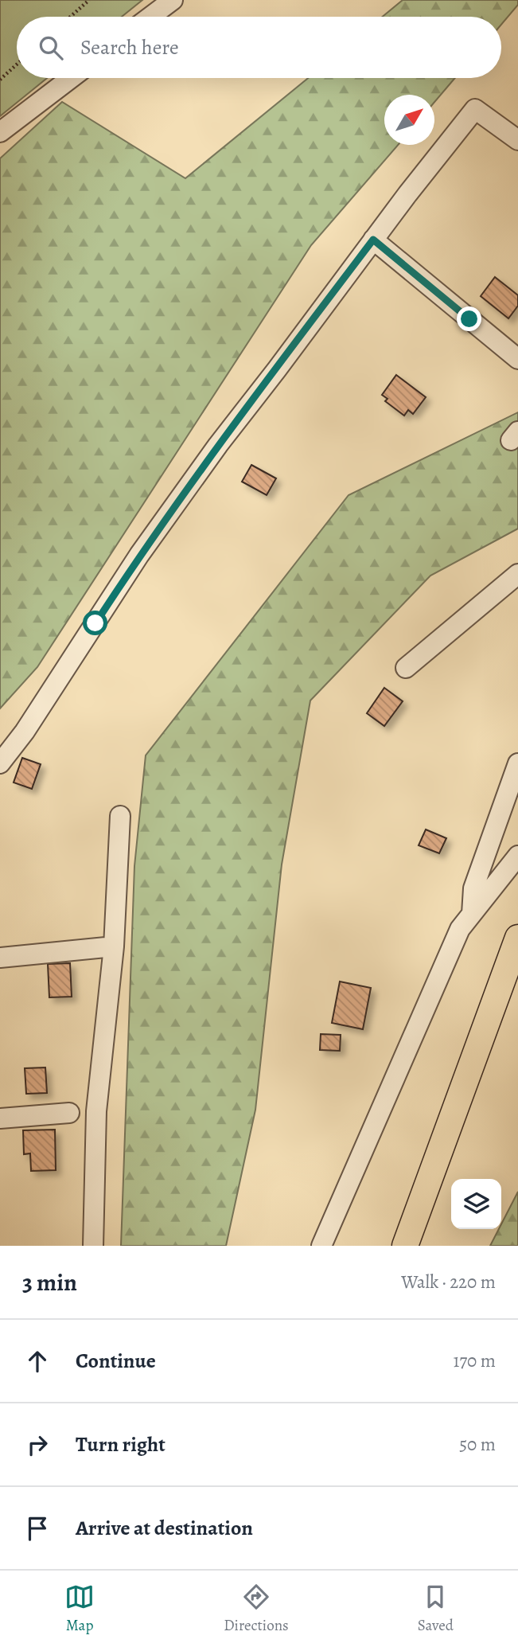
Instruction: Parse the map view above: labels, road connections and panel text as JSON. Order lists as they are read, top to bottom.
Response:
{
  "north": "top right",
  "page": {
    "search": "Search here",
    "heading": ["3 min", "Walk · 220 m"],
    "list": [
      ["Continue", "170 m"],
      ["Turn right", "50 m"],
      "Arrive at destination"
    ],
    "nav": ["Map", "Directions", "Saved"]
  }
}
